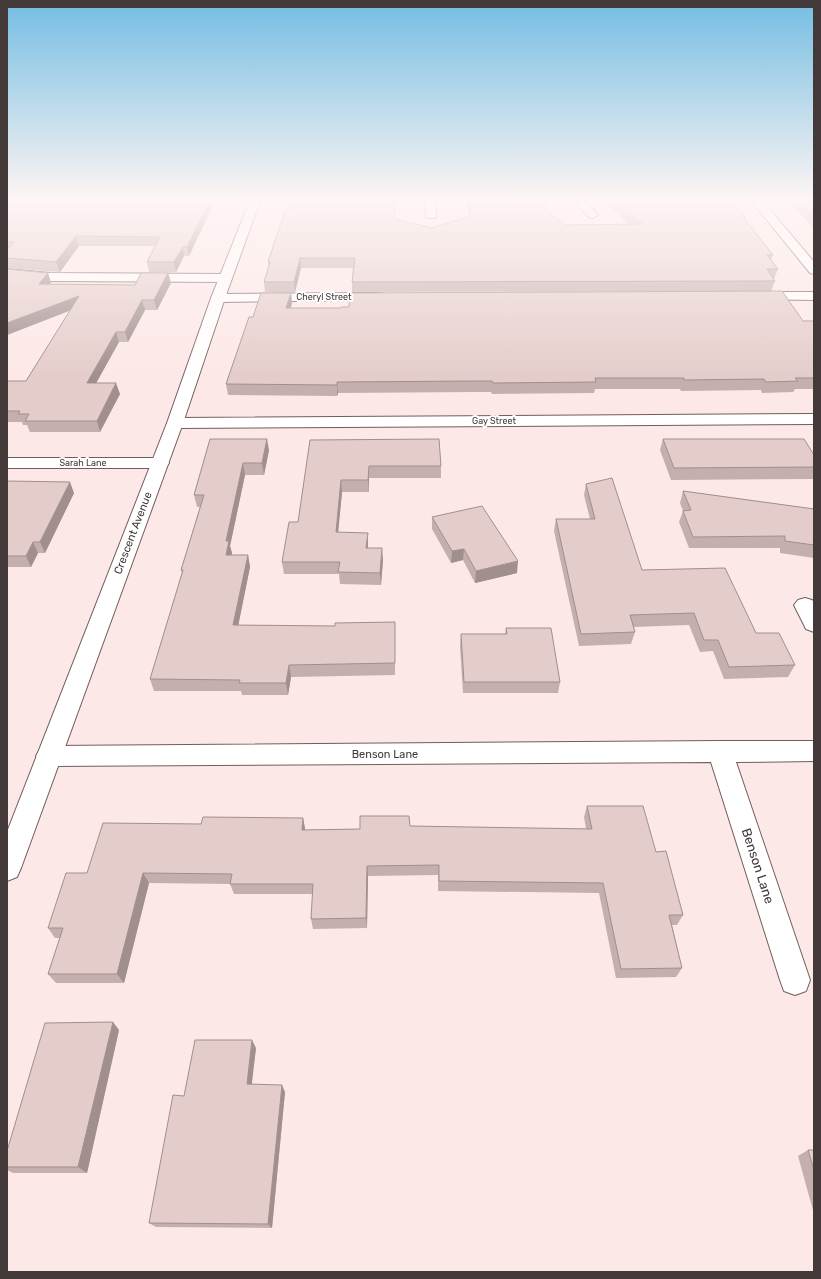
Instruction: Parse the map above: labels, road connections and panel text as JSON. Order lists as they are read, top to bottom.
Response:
{
  "streets": {
    "street": [
      "Cheryl Street",
      "Gay Street",
      "Sarah Lane",
      "Crescent Avenue",
      "Benson Lane"
    ]
  },
  "crossings": [
    ["Cheryl Street", "Crescent Avenue"],
    ["Gay Street", "Crescent Avenue"],
    ["Sarah Lane", "Crescent Avenue"],
    ["Crescent Avenue", "Benson Lane"]
  ]
}
